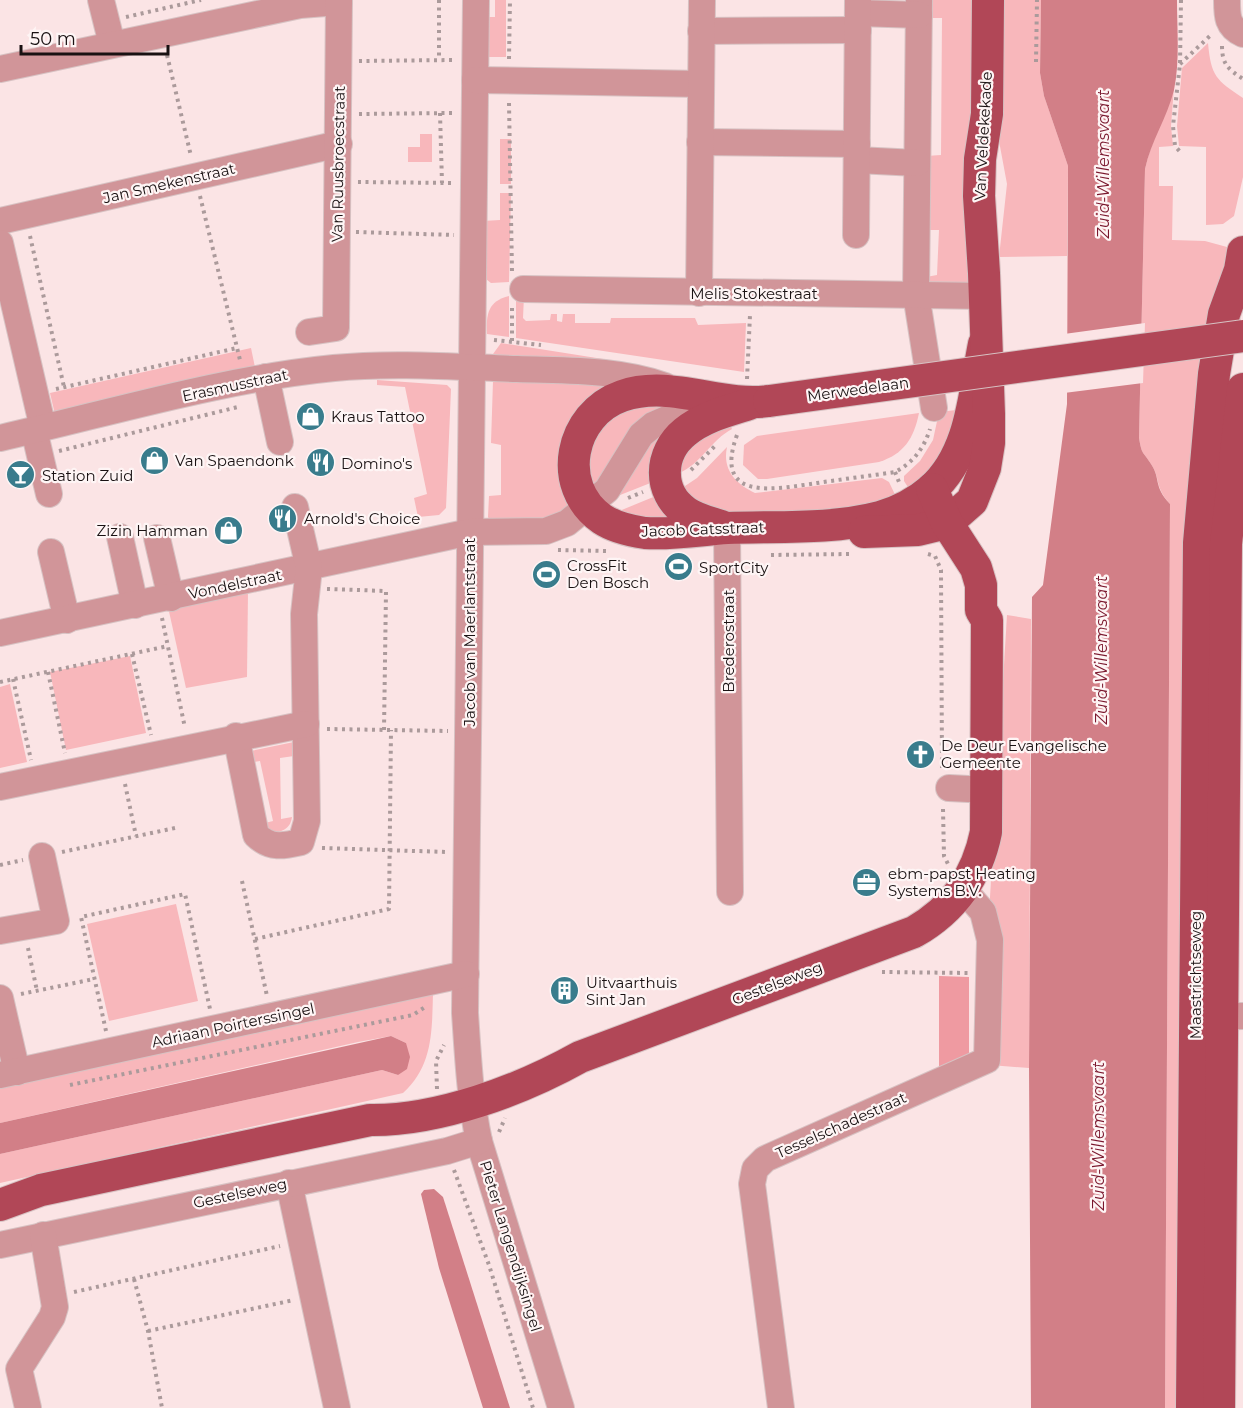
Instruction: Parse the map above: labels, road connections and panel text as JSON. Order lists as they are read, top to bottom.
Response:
{
  "streets": {
    "main road": [
      "Van Veldekekade",
      "Merwedelaan",
      "Jacob Catsstraat",
      "Maastrichtseweg",
      "Gestelseweg"
    ],
    "street": [
      "Van Ruusbroecstraat",
      "Jan Smekenstraat",
      "Melis Stokestraat",
      "Erasmusstraat",
      "Vondelstraat",
      "Jacob van Maerlantstraat",
      "Brederostraat",
      "Adriaan Poirterssingel",
      "Tesselschadestraat",
      "Pieter Langendijksingel"
    ]
  },
  "crossings": [
    ["Van Veldekekade", "Melis Stokestraat"],
    ["Van Ruusbroecstraat", "Jan Smekenstraat"],
    ["Erasmusstraat", "Merwedelaan"],
    ["Erasmusstraat", "Jacob van Maerlantstraat"],
    ["Merwedelaan", "Jacob Catsstraat"],
    ["Merwedelaan", "Jacob van Maerlantstraat"],
    ["Jacob Catsstraat", "Brederostraat"],
    ["Vondelstraat", "Jacob van Maerlantstraat"],
    ["Jacob van Maerlantstraat", "Gestelseweg"],
    ["Jacob van Maerlantstraat", "Adriaan Poirterssingel"],
    ["Jacob van Maerlantstraat", "Pieter Langendijksingel"],
    ["Gestelseweg", "Tesselschadestraat"],
    ["Gestelseweg", "Pieter Langendijksingel"]
  ],
  "water": ["Zuid-Willemsvaart"],
  "places": {
    "shop": ["Kraus Tattoo", "Van Spaendonk", "Zizin Hamman"],
    "restaurant": ["Domino's", "Arnold's Choice"],
    "bar": ["Station Zuid"],
    "sports": ["SportCity", "CrossFit Den Bosch"],
    "church": ["De Deur Evangelische Gemeente"],
    "office": ["ebm-papst Heating Systems B.V."],
    "building": ["Uitvaarthuis Sint Jan"]
  },
  "scale_bar": "50 m"
}
